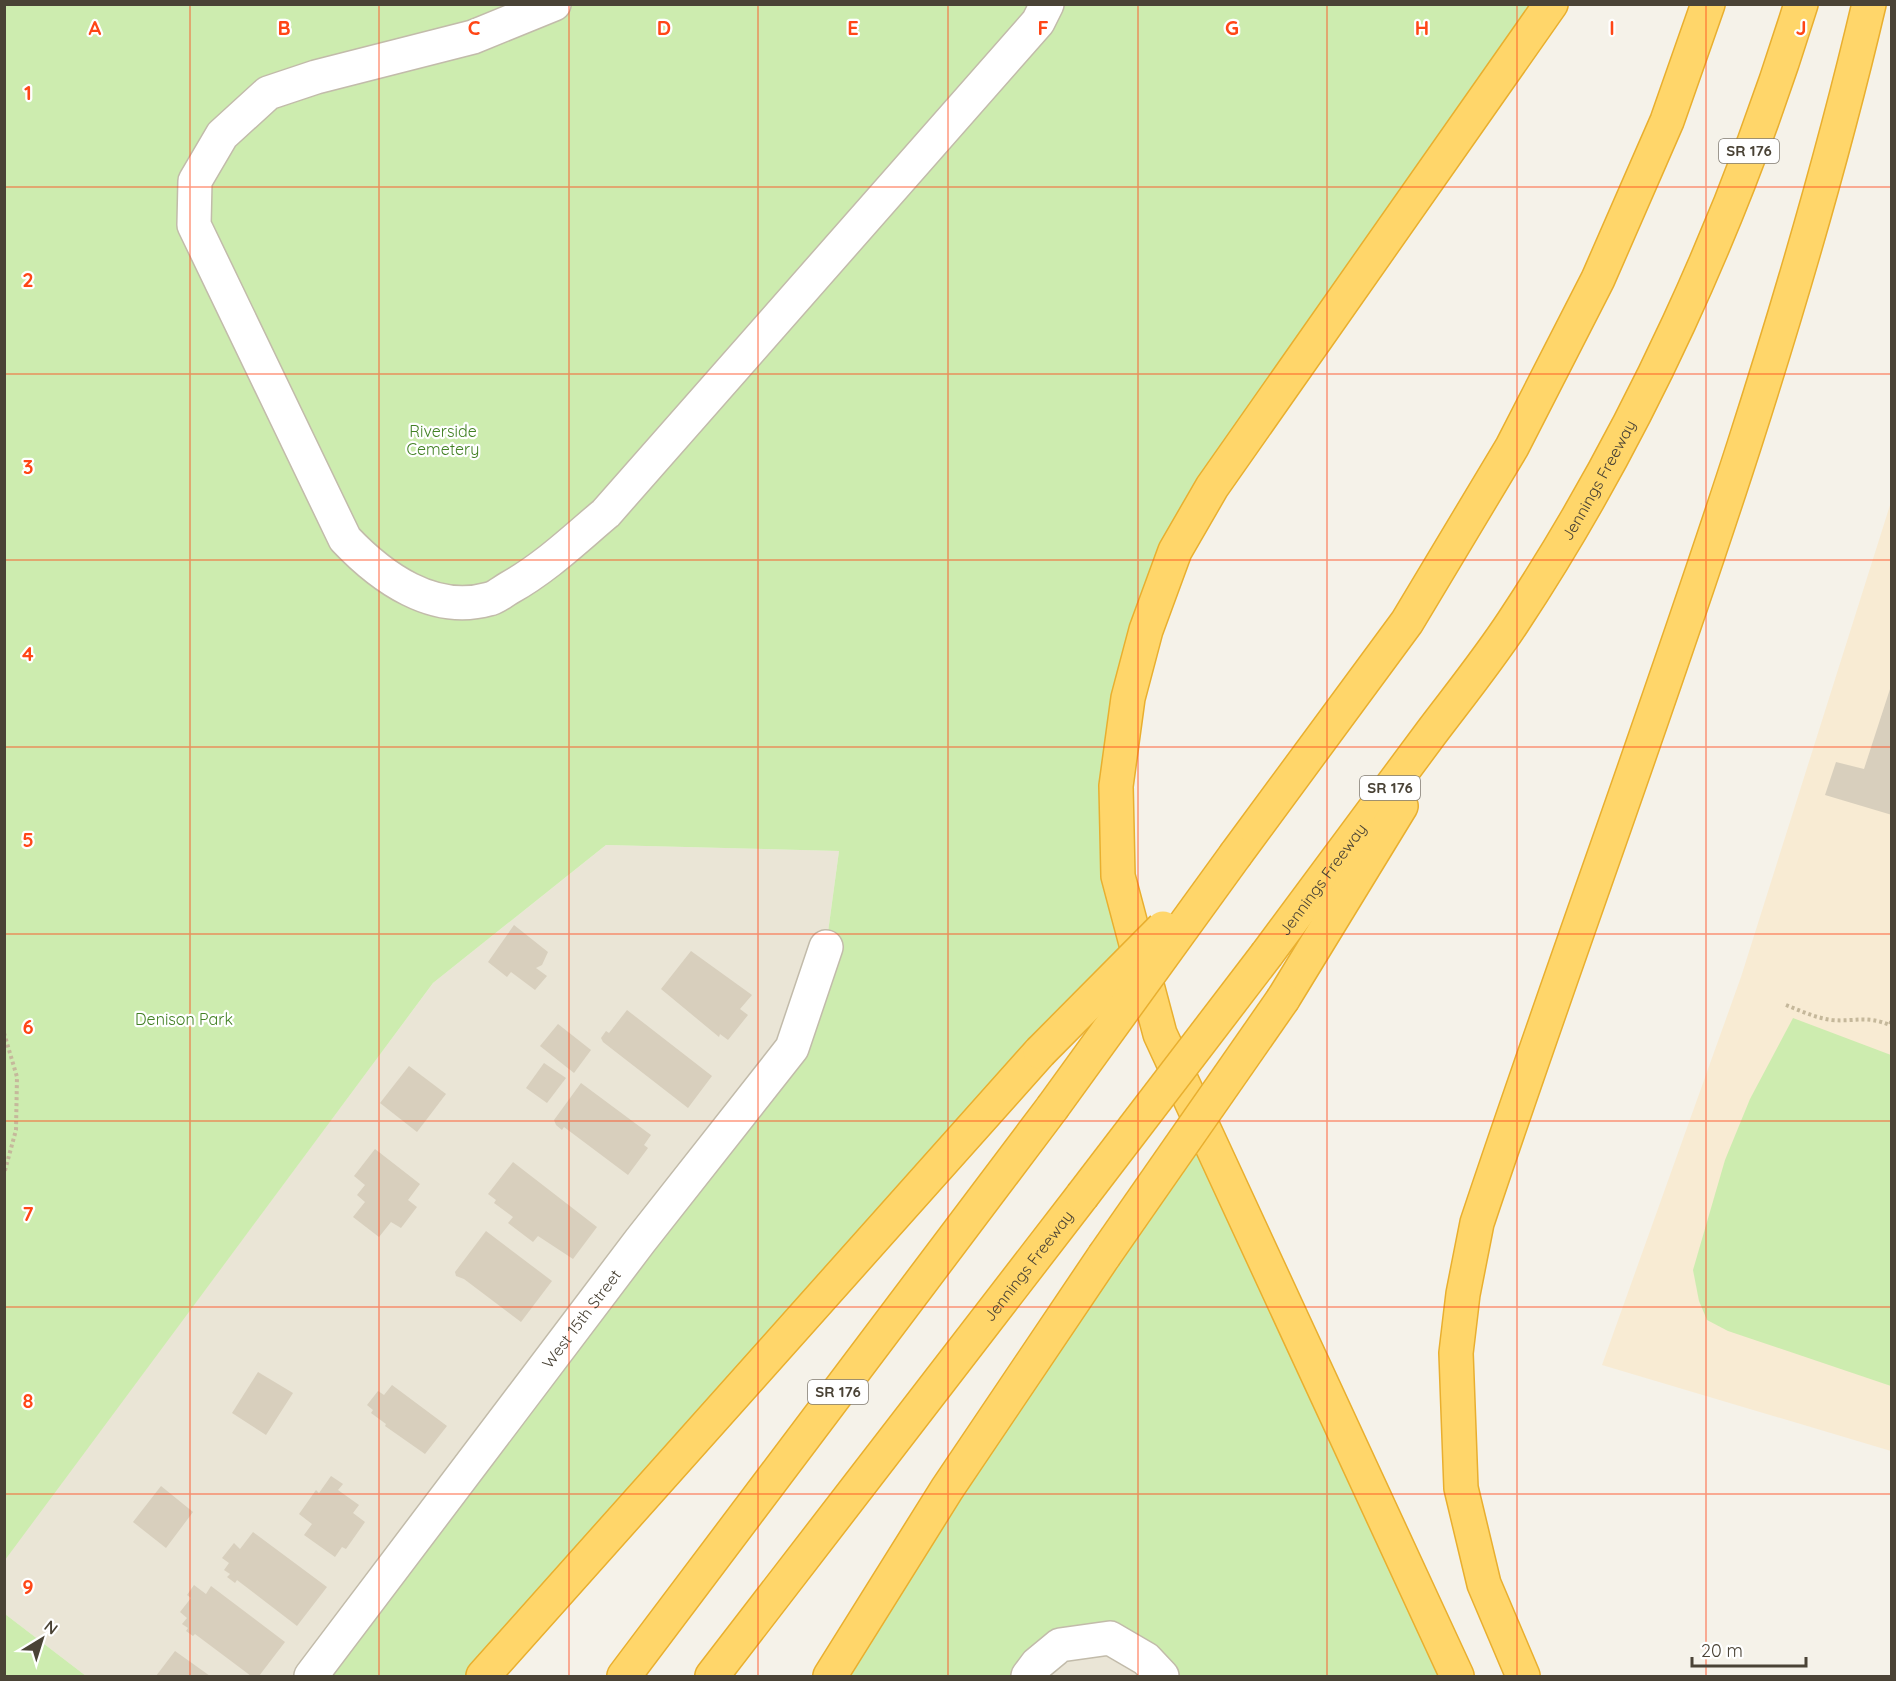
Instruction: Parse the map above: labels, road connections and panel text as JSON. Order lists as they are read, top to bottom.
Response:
{
  "streets": {
    "highway": ["SR 176", "Jennings Freeway"],
    "street": ["West 15th Street"]
  },
  "parks": ["Riverside Cemetery", "Denison Park"],
  "scale_bar": "20 m",
  "north": "top right",
  "grid": {
    "columns": [
      "A",
      "B",
      "C",
      "D",
      "E",
      "F",
      "G",
      "H",
      "I",
      "J"
    ],
    "rows": [
      "1",
      "2",
      "3",
      "4",
      "5",
      "6",
      "7",
      "8",
      "9"
    ]
  }
}
